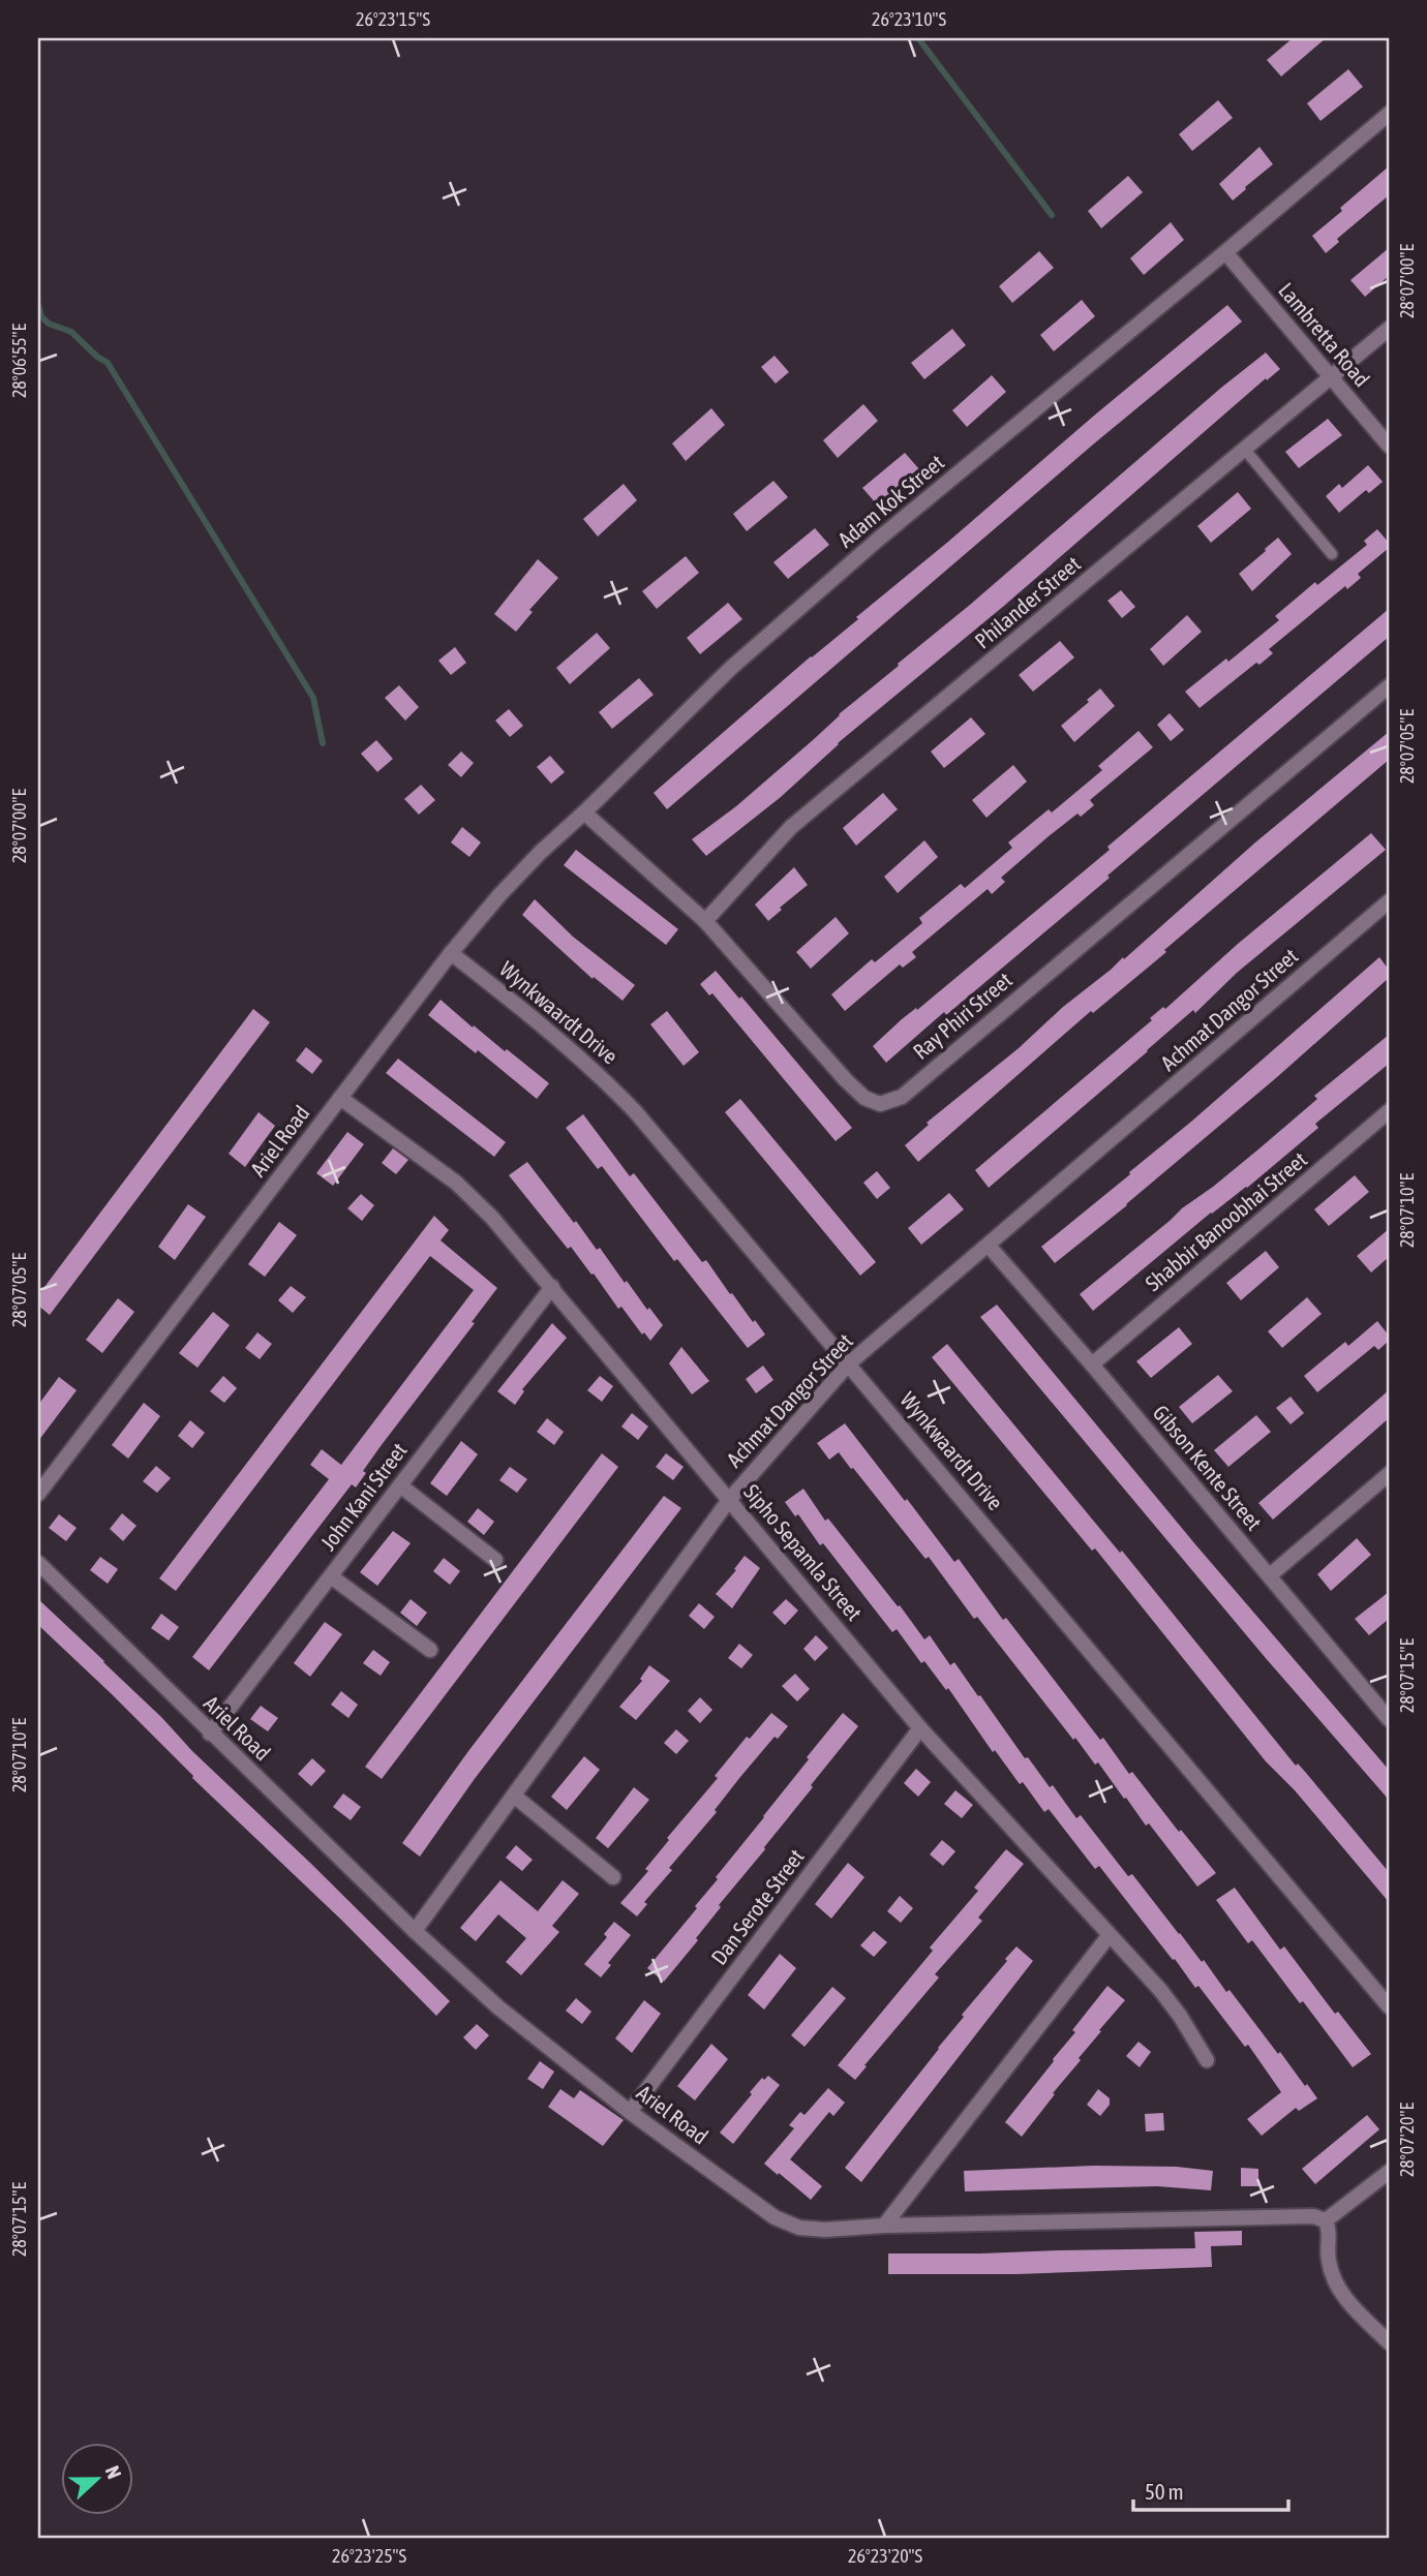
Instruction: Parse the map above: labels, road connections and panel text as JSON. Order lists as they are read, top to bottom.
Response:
{
  "streets": {
    "street": [
      "Lambretta Road",
      "Adam Kok Street",
      "Philander Street",
      "Achmat Dangor Street",
      "Wynkwaardt Drive",
      "Ray Phiri Street",
      "Ariel Road",
      "Shabbir Banoobhai Street",
      "Gibson Kente Street",
      "John Kani Street",
      "Sipho Sepamla Street",
      "Dan Serote Street"
    ]
  },
  "crossings": [
    ["Lambretta Road", "Adam Kok Street"],
    ["Lambretta Road", "Philander Street"],
    ["Adam Kok Street", "Wynkwaardt Drive"],
    ["Adam Kok Street", "Ray Phiri Street"],
    ["Adam Kok Street", "Ariel Road"],
    ["Philander Street", "Ray Phiri Street"],
    ["Achmat Dangor Street", "Wynkwaardt Drive"],
    ["Achmat Dangor Street", "Ariel Road"],
    ["Achmat Dangor Street", "Gibson Kente Street"],
    ["Achmat Dangor Street", "Sipho Sepamla Street"],
    ["Wynkwaardt Drive", "Ariel Road"],
    ["Ariel Road", "John Kani Street"],
    ["Ariel Road", "Sipho Sepamla Street"],
    ["Ariel Road", "Dan Serote Street"],
    ["Shabbir Banoobhai Street", "Gibson Kente Street"],
    ["John Kani Street", "Sipho Sepamla Street"],
    ["Sipho Sepamla Street", "Dan Serote Street"]
  ],
  "scale_bar": "50 m",
  "north": "right",
  "coordinates": [
    "26°23'15\"S",
    "26°23'10\"S",
    "28°07'00\"E",
    "28°06'55\"E",
    "28°07'05\"E",
    "28°07'10\"E",
    "28°07'15\"E",
    "28°07'20\"E",
    "26°23'25\"S",
    "26°23'20\"S"
  ]
}
